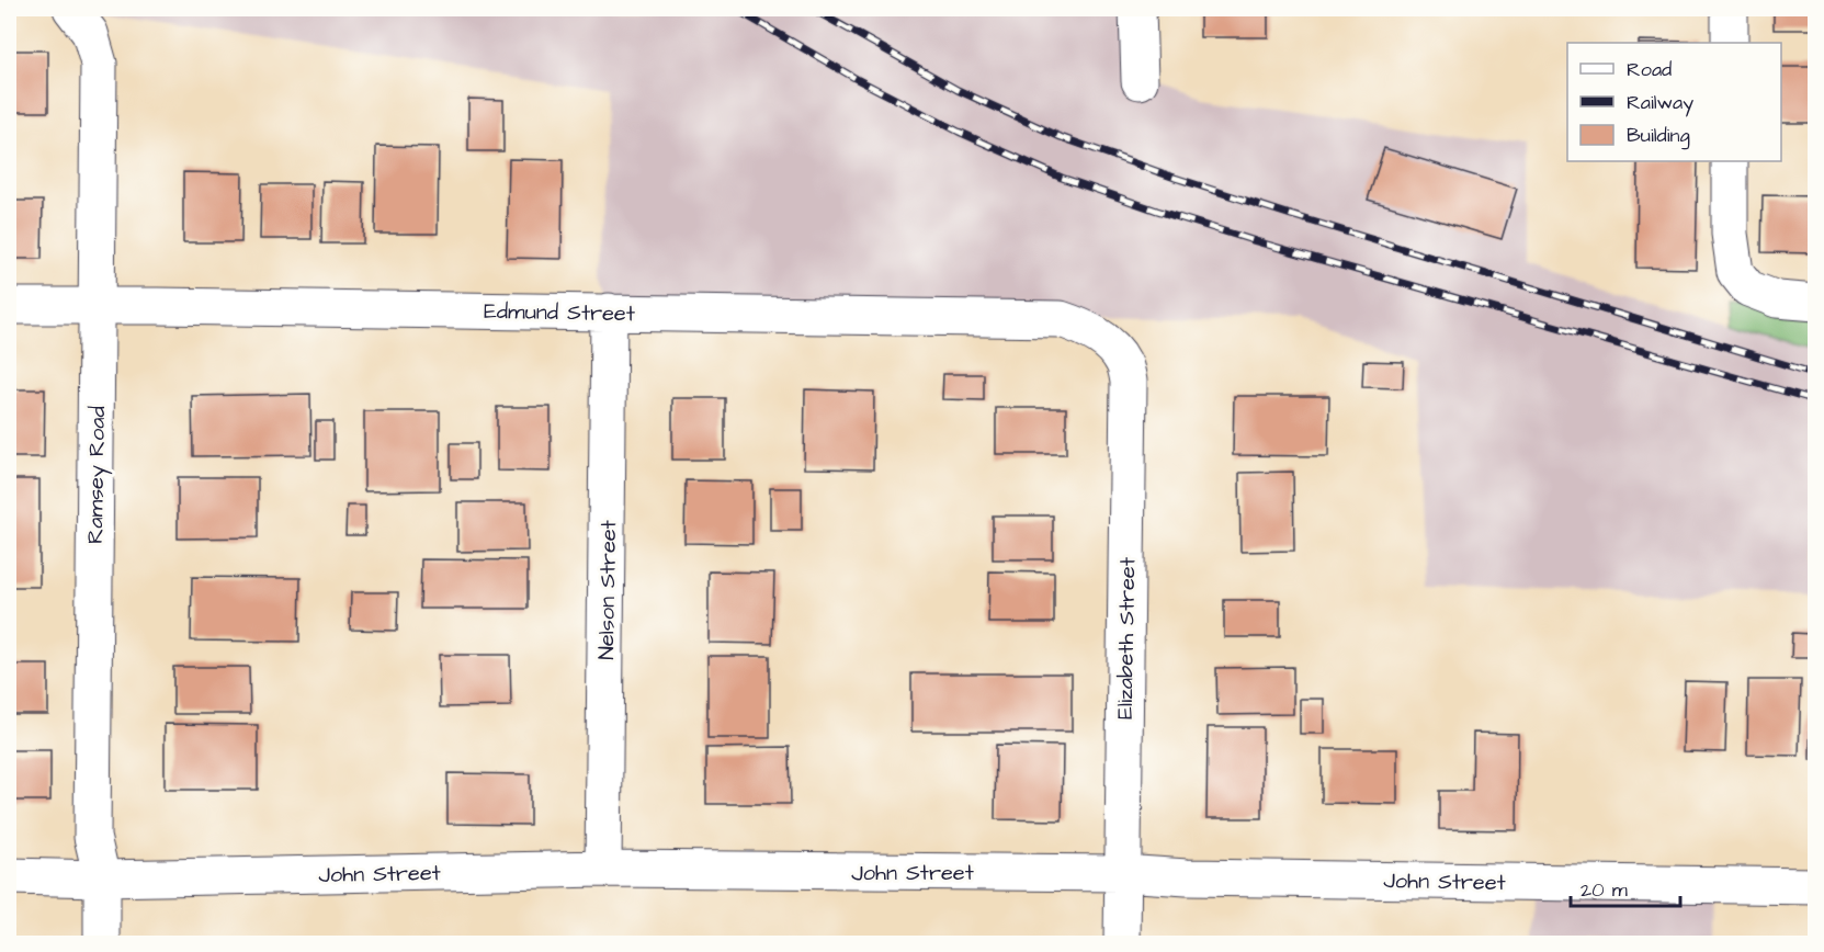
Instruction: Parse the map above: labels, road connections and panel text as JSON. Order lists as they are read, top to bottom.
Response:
{
  "streets": {
    "street": [
      "Edmund Street",
      "Ramsey Road",
      "Nelson Street",
      "Elizabeth Street",
      "John Street"
    ]
  },
  "crossings": [
    ["Edmund Street", "Ramsey Road"],
    ["Edmund Street", "Nelson Street"],
    ["Edmund Street", "Elizabeth Street"],
    ["Ramsey Road", "John Street"],
    ["Nelson Street", "John Street"],
    ["Elizabeth Street", "John Street"]
  ],
  "legend": ["Road", "Railway", "Building"],
  "scale_bar": "20 m"
}
